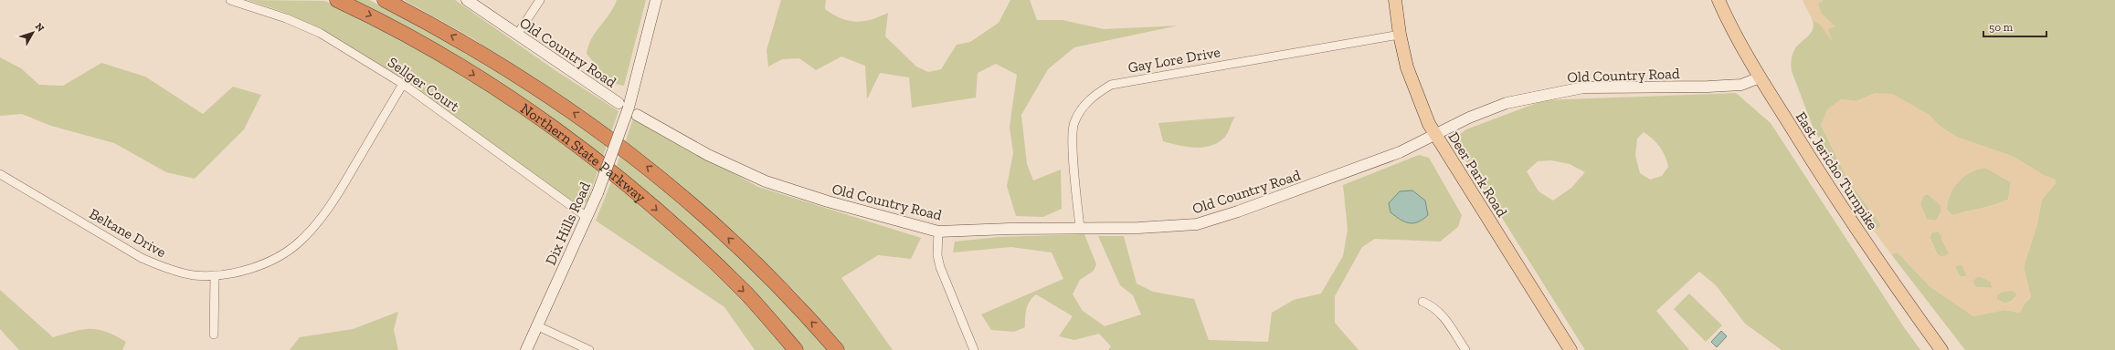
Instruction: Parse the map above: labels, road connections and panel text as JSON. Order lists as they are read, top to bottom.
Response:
{
  "streets": {
    "highway": ["Northern State Parkway"],
    "main road": [
      "Old Country Road",
      "East Jericho Turnpike",
      "Deer Park Road",
      "Dix Hills Road"
    ],
    "street": ["Gay Lore Drive", "Sellger Court", "Beltane Drive"]
  },
  "crossings": [
    ["Old Country Road", "Gay Lore Drive"],
    ["Old Country Road", "East Jericho Turnpike"],
    ["Old Country Road", "Deer Park Road"],
    ["Gay Lore Drive", "Deer Park Road"],
    ["Sellger Court", "Dix Hills Road"],
    ["Sellger Court", "Beltane Drive"]
  ],
  "scale_bar": "50 m",
  "north": "top right"
}
